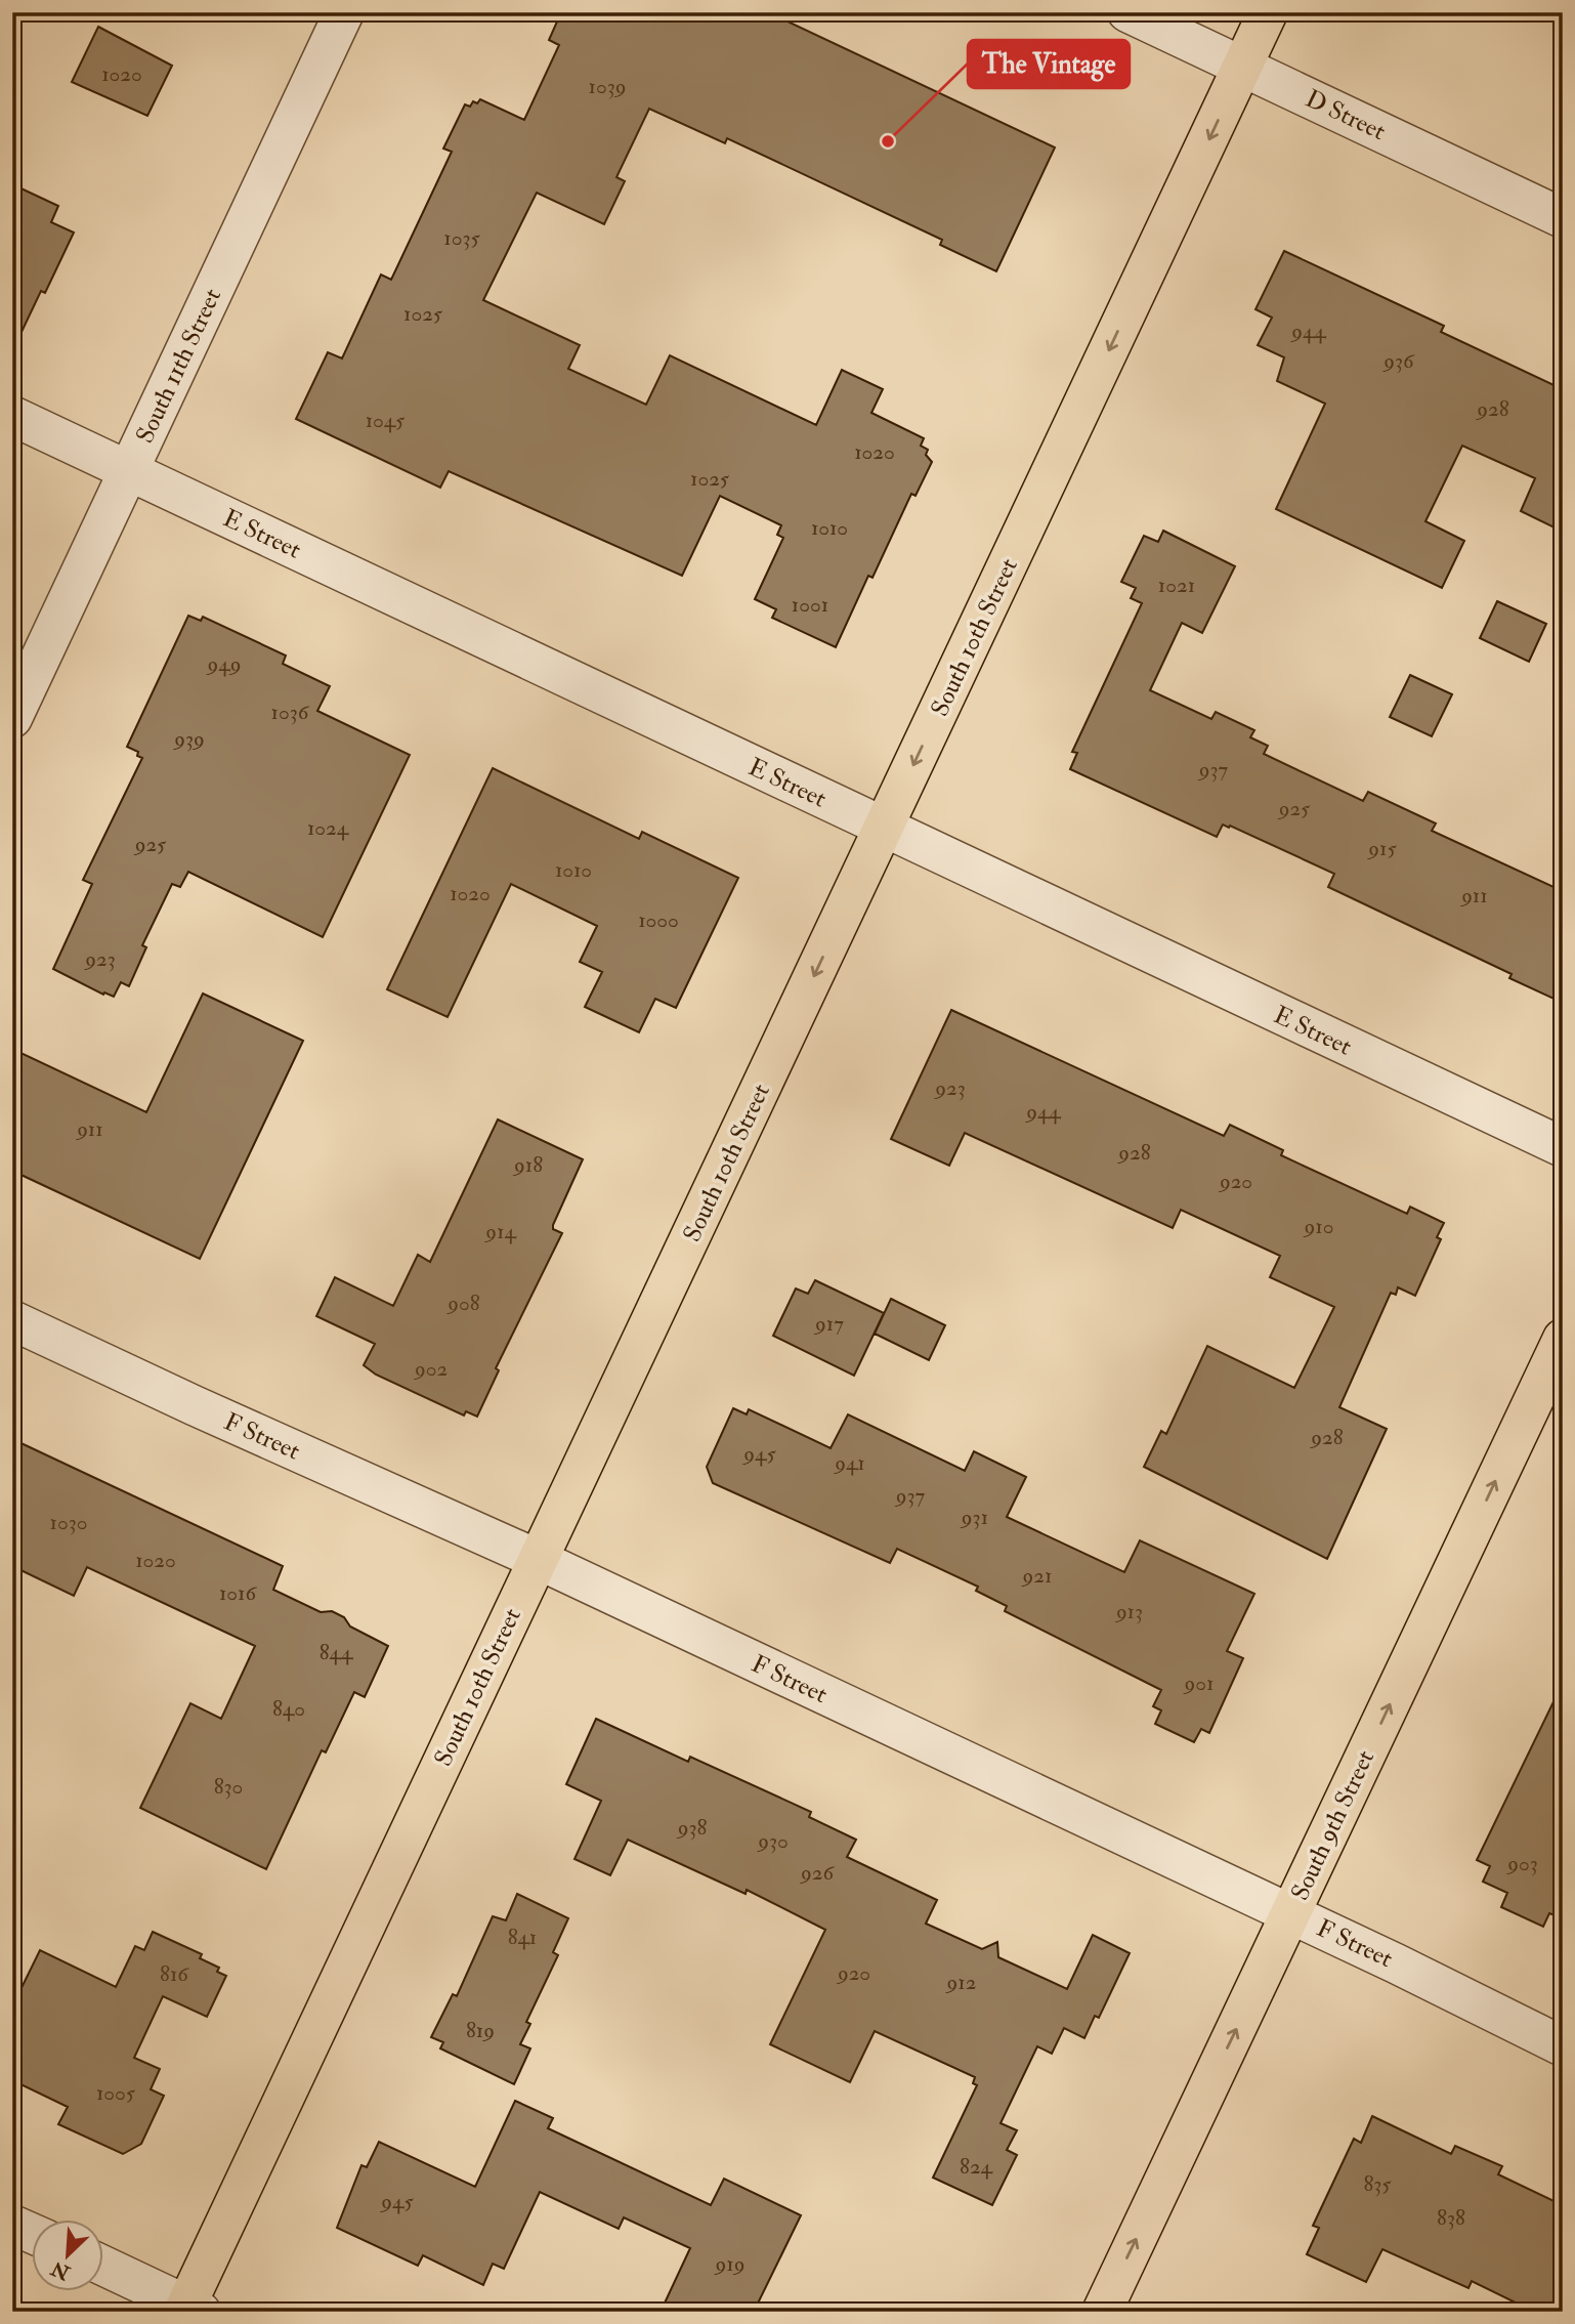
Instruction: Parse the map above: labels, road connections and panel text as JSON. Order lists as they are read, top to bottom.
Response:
{
  "streets": {
    "main road": ["South 10th Street", "South 9th Street"],
    "street": [
      "D Street",
      "South 11th Street",
      "E Street",
      "F Street"
    ]
  },
  "crossings": [
    ["D Street", "South 10th Street"],
    ["South 11th Street", "E Street"],
    ["E Street", "South 10th Street"],
    ["South 10th Street", "F Street"],
    ["F Street", "South 9th Street"]
  ],
  "one_way": ["South 10th Street", "South 9th Street"],
  "places": ["The Vintage"],
  "house_numbers": [
    "1020",
    "1039",
    "1035",
    "1025",
    "944",
    "936",
    "928",
    "1045",
    "1020",
    "1025",
    "1010",
    "1021",
    "1001",
    "949",
    "1036",
    "939",
    "937",
    "925",
    "1024",
    "925",
    "915",
    "1010",
    "1020",
    "911",
    "1000",
    "923",
    "923",
    "944",
    "911",
    "928",
    "918",
    "920",
    "910",
    "914",
    "908",
    "917",
    "902",
    "928",
    "945",
    "941",
    "937",
    "931",
    "1030",
    "1020",
    "921",
    "1016",
    "913",
    "844",
    "901",
    "840",
    "830",
    "938",
    "930",
    "903",
    "926",
    "841",
    "920",
    "816",
    "912",
    "819",
    "1005",
    "824",
    "835",
    "945",
    "838",
    "919"
  ],
  "north": "bottom left"
}
